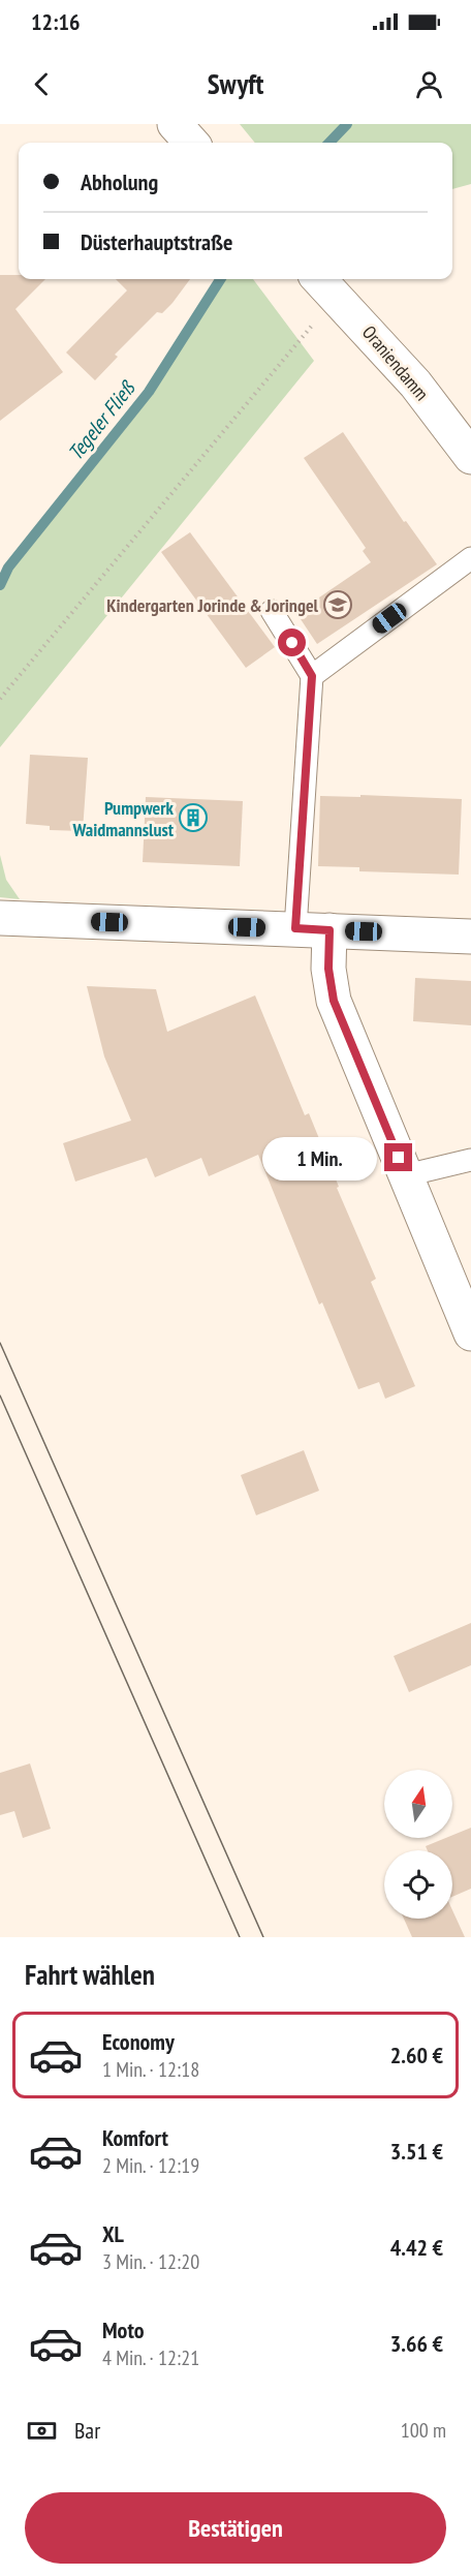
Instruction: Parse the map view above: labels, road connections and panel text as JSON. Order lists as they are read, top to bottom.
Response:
{
  "streets": {
    "street": ["Oraniendamm"]
  },
  "water": ["Tegeler Fließ"],
  "places": {
    "school or university": ["Kindergarten Jorinde & Joringel"],
    "building": ["Pumpwerk Waidmannslust"]
  },
  "north": "top",
  "page": {
    "status": "12:16",
    "header": "Swyft",
    "banner": ["Abholung", "Düsterhauptstraße"],
    "bubble": "1 Min.",
    "heading": "Fahrt wählen",
    "list": [
      {
        "name": "Economy",
        "note": "1 Min. · 12:18",
        "value": "2.60 €"
      },
      {
        "name": "Komfort",
        "note": "2 Min. · 12:19",
        "value": "3.51 €"
      },
      {
        "name": "XL",
        "note": "3 Min. · 12:20",
        "value": "4.42 €"
      },
      {
        "name": "Moto",
        "note": "4 Min. · 12:21",
        "value": "3.66 €"
      }
    ],
    "pay": ["Bar", "100 m"],
    "buttons": "Bestätigen"
  }
}
